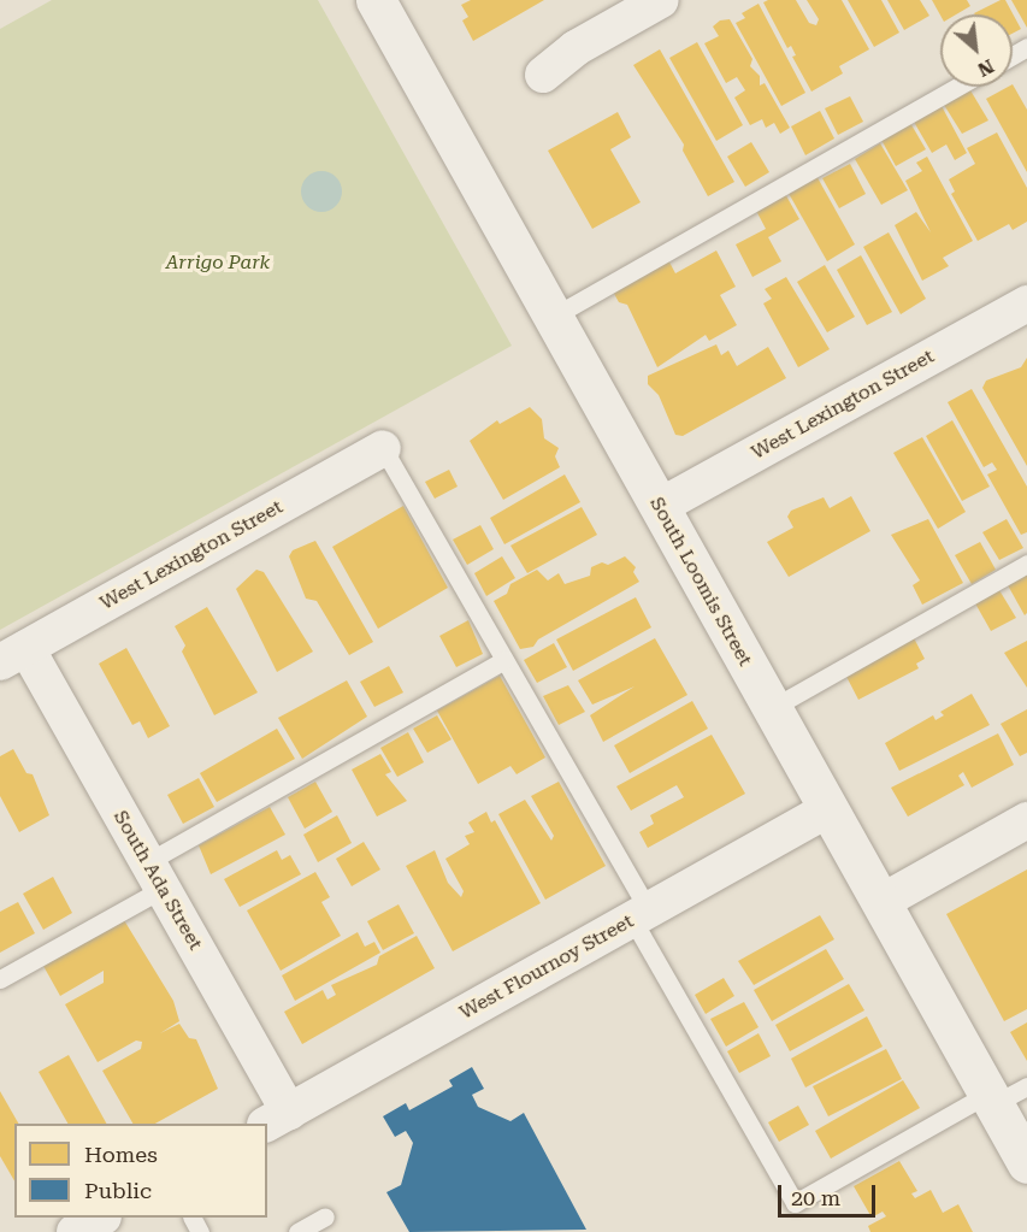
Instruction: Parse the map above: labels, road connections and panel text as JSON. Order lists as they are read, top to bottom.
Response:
{
  "streets": {
    "street": [
      "West Lexington Street",
      "South Loomis Street",
      "South Ada Street",
      "West Flournoy Street"
    ]
  },
  "crossings": [
    ["West Lexington Street", "South Loomis Street"],
    ["West Lexington Street", "South Ada Street"],
    ["South Loomis Street", "West Flournoy Street"],
    ["South Ada Street", "West Flournoy Street"]
  ],
  "parks": ["Arrigo Park"],
  "legend": ["Homes", "Public"],
  "scale_bar": "20 m",
  "north": "bottom right"
}
